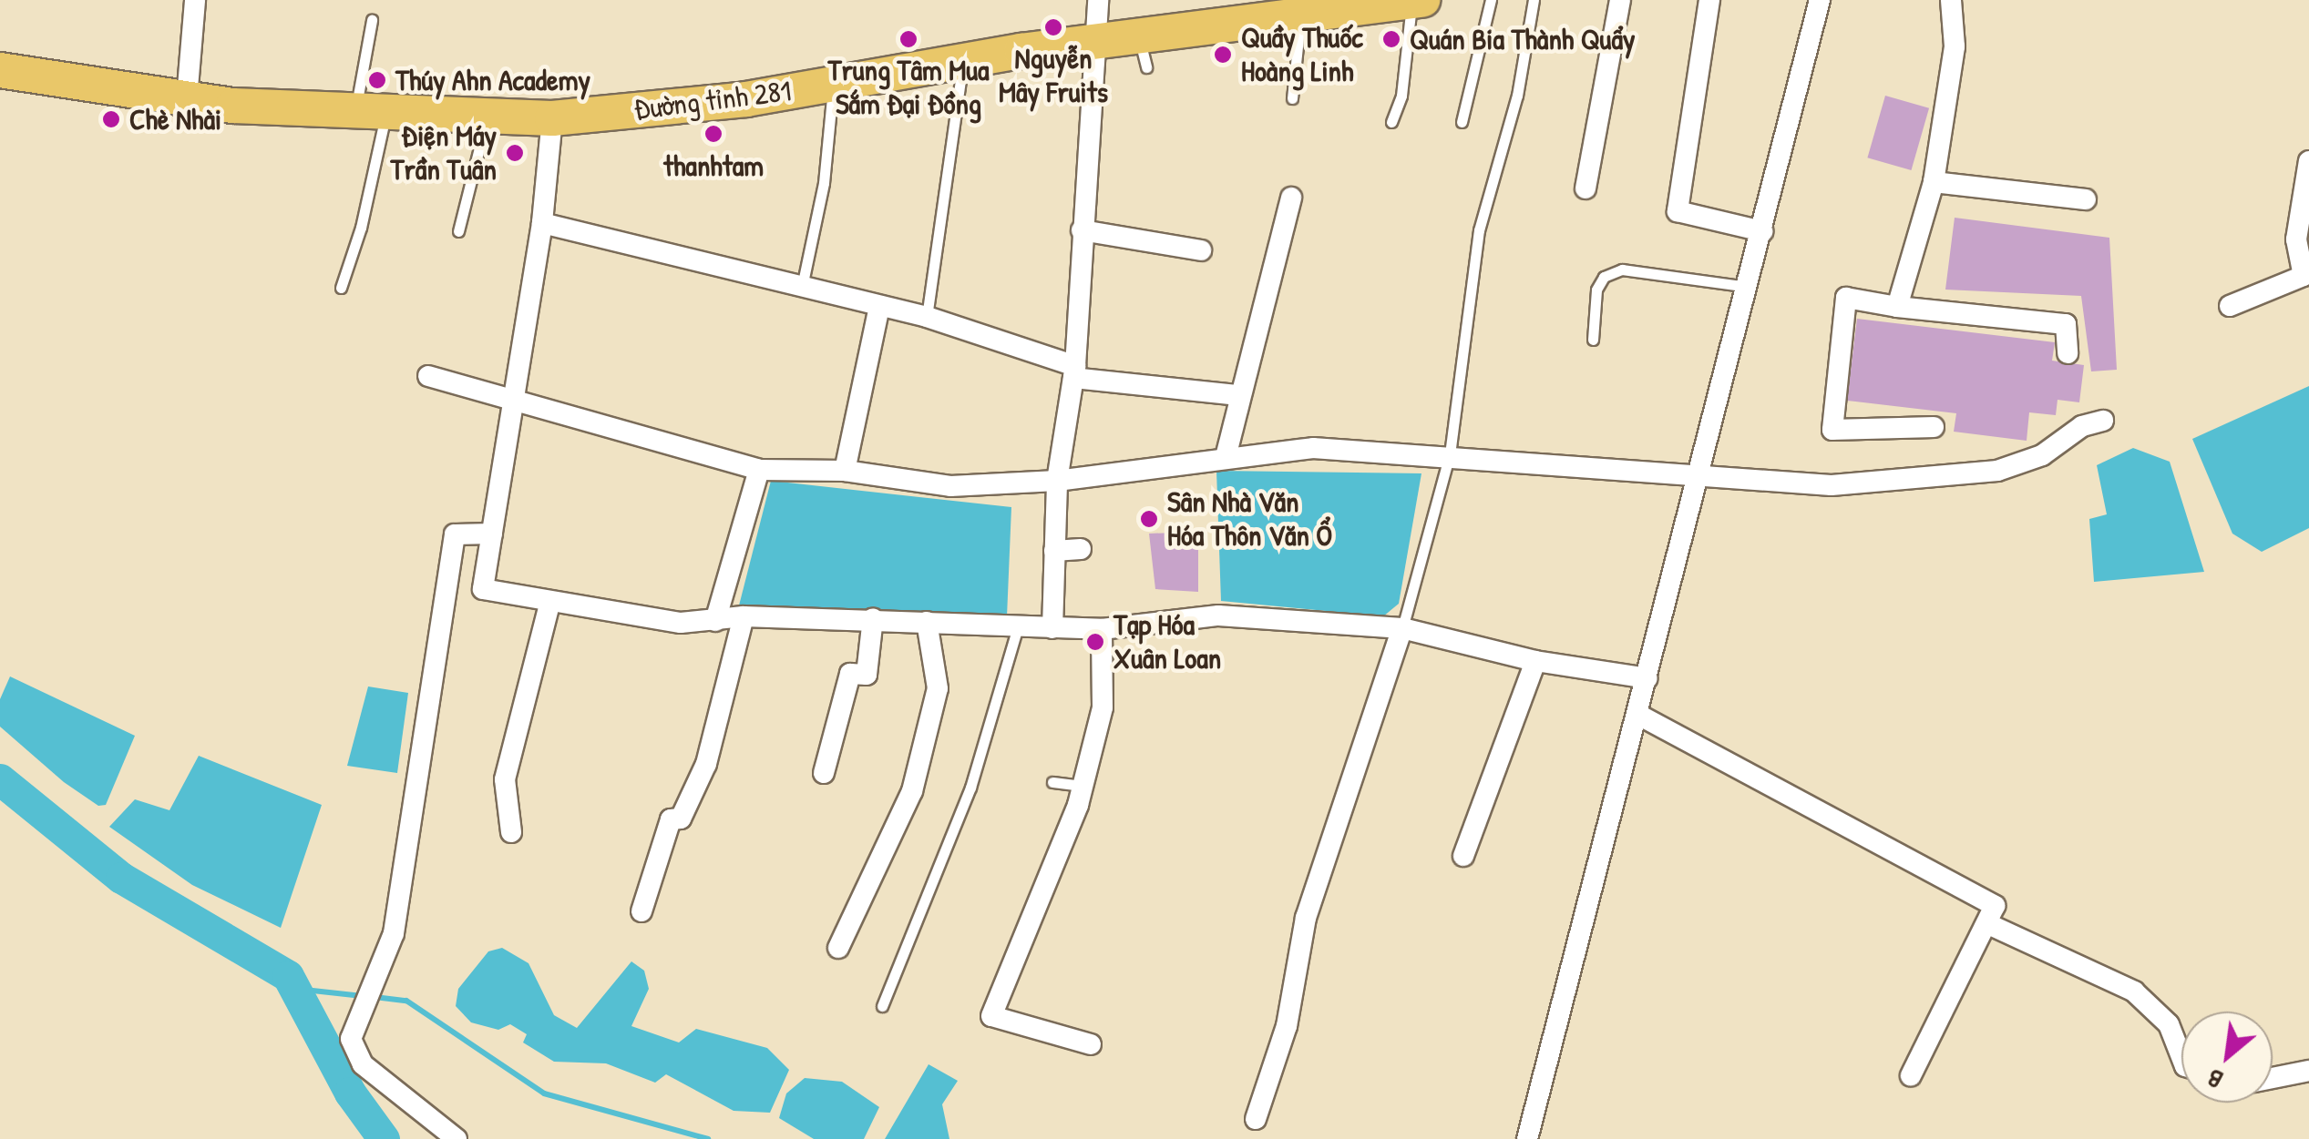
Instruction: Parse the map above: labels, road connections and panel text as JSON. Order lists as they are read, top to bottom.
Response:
{
  "streets": {
    "main road": ["Đường tỉnh 281"]
  },
  "places": [
    "Nguyễn Mây Fruits",
    "Trung Tâm Mua Sắm Đại Đồng",
    "Quán Bia Thành Quẩy",
    "Quầy Thuốc Hoàng Linh",
    "Thúy Ahn Academy",
    "Chè Nhài",
    "thanhtam",
    "Điện Máy Trần Tuân",
    "Sân Nhà Văn Hóa Thôn Văn Ổ",
    "Tạp Hóa Xuân Loan"
  ],
  "north": "bottom left"
}
